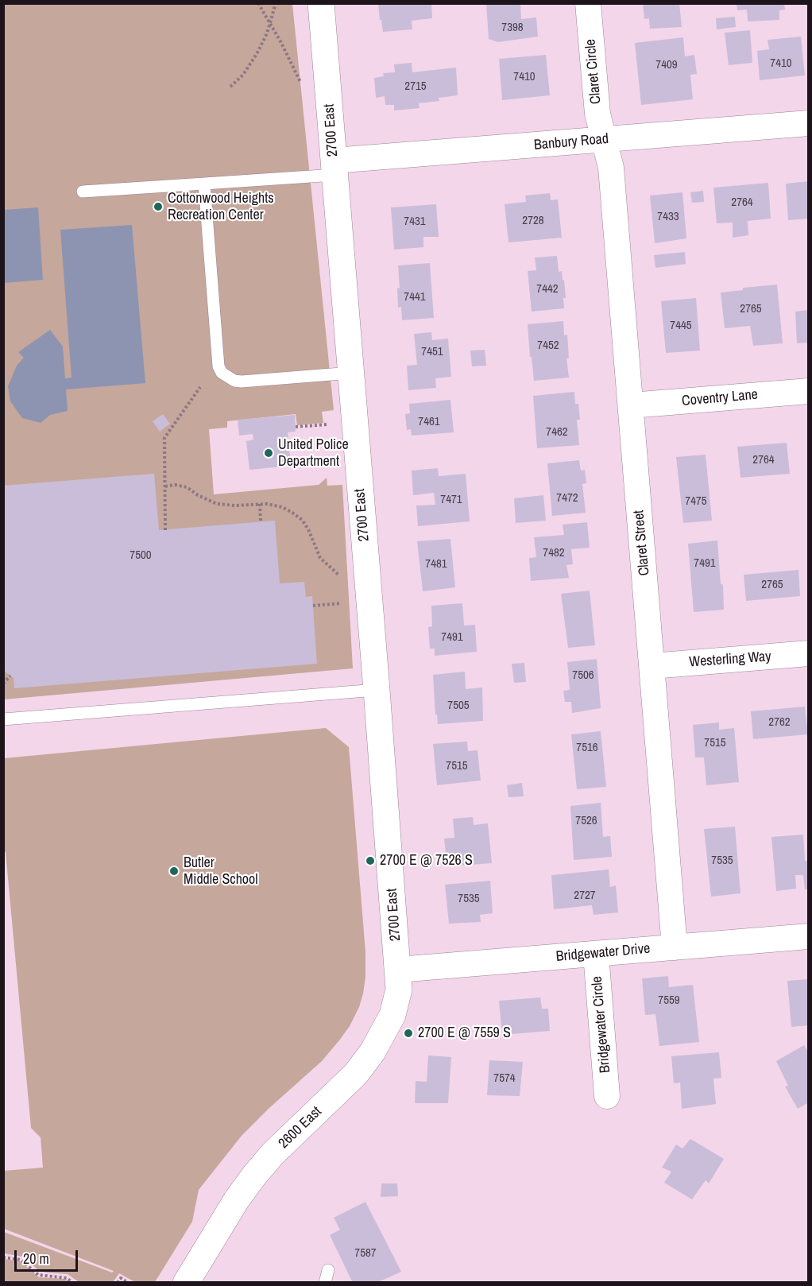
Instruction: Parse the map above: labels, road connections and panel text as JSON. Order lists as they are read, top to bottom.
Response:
{
  "streets": {
    "street": [
      "Claret Circle",
      "2700 East",
      "Banbury Road",
      "Coventry Lane",
      "Claret Street",
      "Westerling Way",
      "Bridgewater Drive",
      "Bridgewater Circle",
      "2600 East"
    ]
  },
  "crossings": [
    ["Claret Circle", "Banbury Road"],
    ["Claret Circle", "Claret Street"],
    ["2700 East", "Banbury Road"],
    ["2700 East", "Bridgewater Drive"],
    ["2700 East", "2600 East"],
    ["Banbury Road", "Claret Street"],
    ["Coventry Lane", "Claret Street"],
    ["Claret Street", "Westerling Way"],
    ["Claret Street", "Bridgewater Drive"],
    ["Bridgewater Drive", "Bridgewater Circle"],
    ["Bridgewater Drive", "2600 East"]
  ],
  "places": [
    "Cottonwood Heights Recreation Center",
    "United Police Department",
    "2700 E @ 7526 S",
    "Butler Middle School",
    "2700 E @ 7559 S"
  ],
  "house_numbers": [
    "7398",
    "7410",
    "7409",
    "7410",
    "2715",
    "2764",
    "7433",
    "2728",
    "7431",
    "7442",
    "7441",
    "2765",
    "7445",
    "7452",
    "7451",
    "7461",
    "7462",
    "2764",
    "7472",
    "7471",
    "7475",
    "7482",
    "7500",
    "7491",
    "7481",
    "2765",
    "7491",
    "7506",
    "7505",
    "2762",
    "7515",
    "7516",
    "7515",
    "7526",
    "7535",
    "2727",
    "7535",
    "7559",
    "7574",
    "7587"
  ],
  "scale_bar": "20 m"
}
